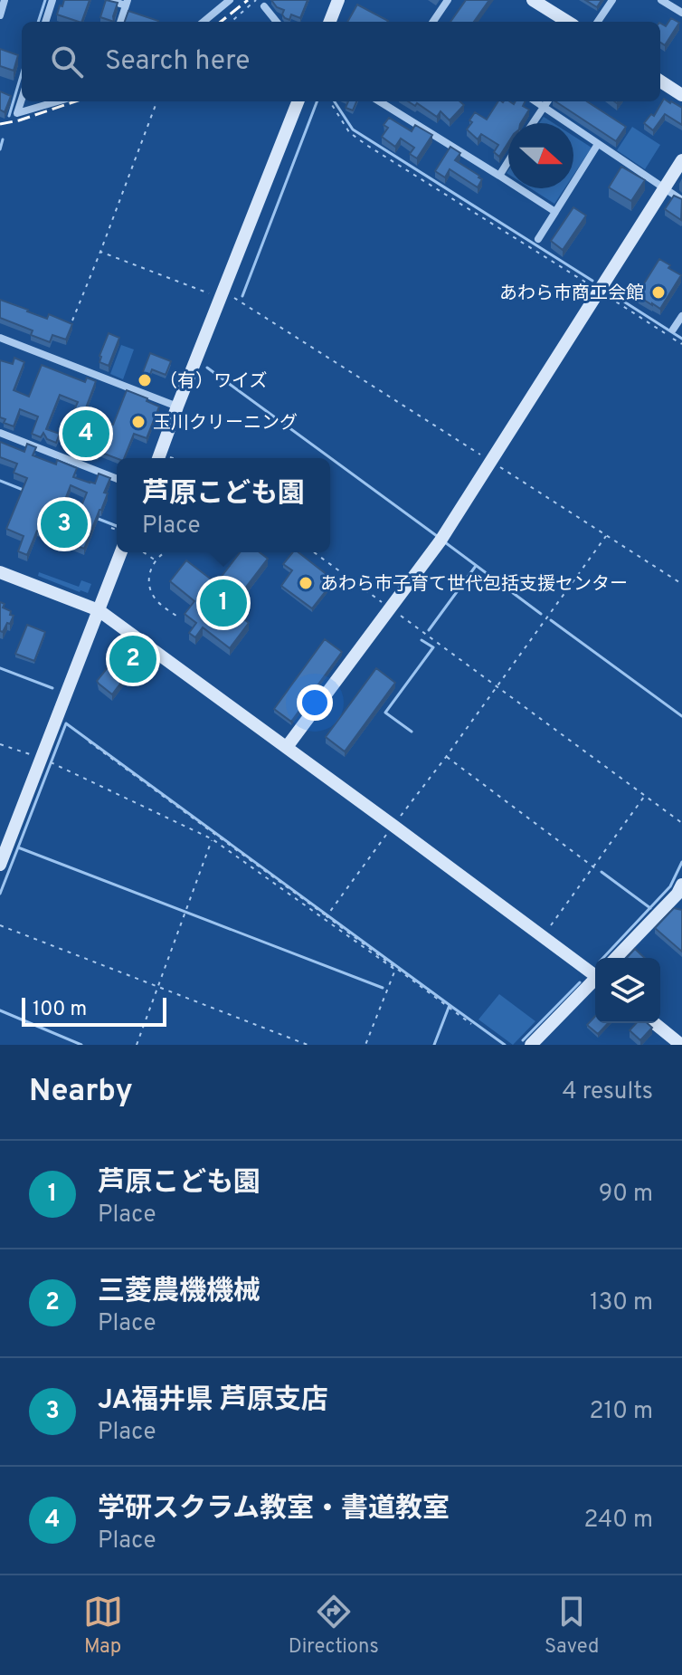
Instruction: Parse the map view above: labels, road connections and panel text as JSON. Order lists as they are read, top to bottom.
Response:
{
  "places": [
    "あわら市商工会館",
    "（有）ワイズ",
    "玉川クリーニング",
    "あわら市子育て世代包括支援センター"
  ],
  "scale_bar": "100 m",
  "north": "right",
  "page": {
    "search": "Search here",
    "pins": [
      "4",
      "3",
      "1",
      "2"
    ],
    "popup": ["芦原こども園", "Place"],
    "scale": "100 m",
    "heading": ["Nearby", "4 results"],
    "list": [
      {
        "mark": "1",
        "name": "芦原こども園",
        "note": "Place",
        "value": "90 m"
      },
      {
        "mark": "2",
        "name": "三菱農機機械",
        "note": "Place",
        "value": "130 m"
      },
      {
        "mark": "3",
        "name": "JA福井県 芦原支店",
        "note": "Place",
        "value": "210 m"
      },
      {
        "mark": "4",
        "name": "学研スクラム教室・書道教室",
        "note": "Place",
        "value": "240 m"
      }
    ],
    "nav": ["Map", "Directions", "Saved"]
  }
}
